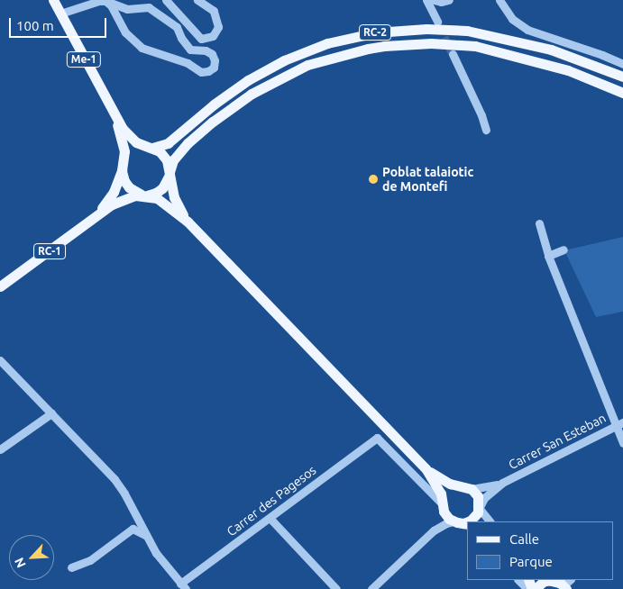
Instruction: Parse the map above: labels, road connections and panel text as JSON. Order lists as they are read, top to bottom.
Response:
{
  "streets": {
    "main road": ["RC-2", "Me-1", "RC-1"],
    "street": ["Carrer San Esteban", "Carrer des Pagesos"]
  },
  "crossings": [
    ["RC-2", "Me-1"],
    ["RC-2", "RC-1"],
    ["Me-1", "RC-1"],
    ["Me-1", "Carrer San Esteban"],
    ["Me-1", "Carrer des Pagesos"]
  ],
  "places": ["Poblat talaiotic de Montefi"],
  "legend": ["Calle", "Parque"],
  "scale_bar": "100 m",
  "north": "bottom left"
}
